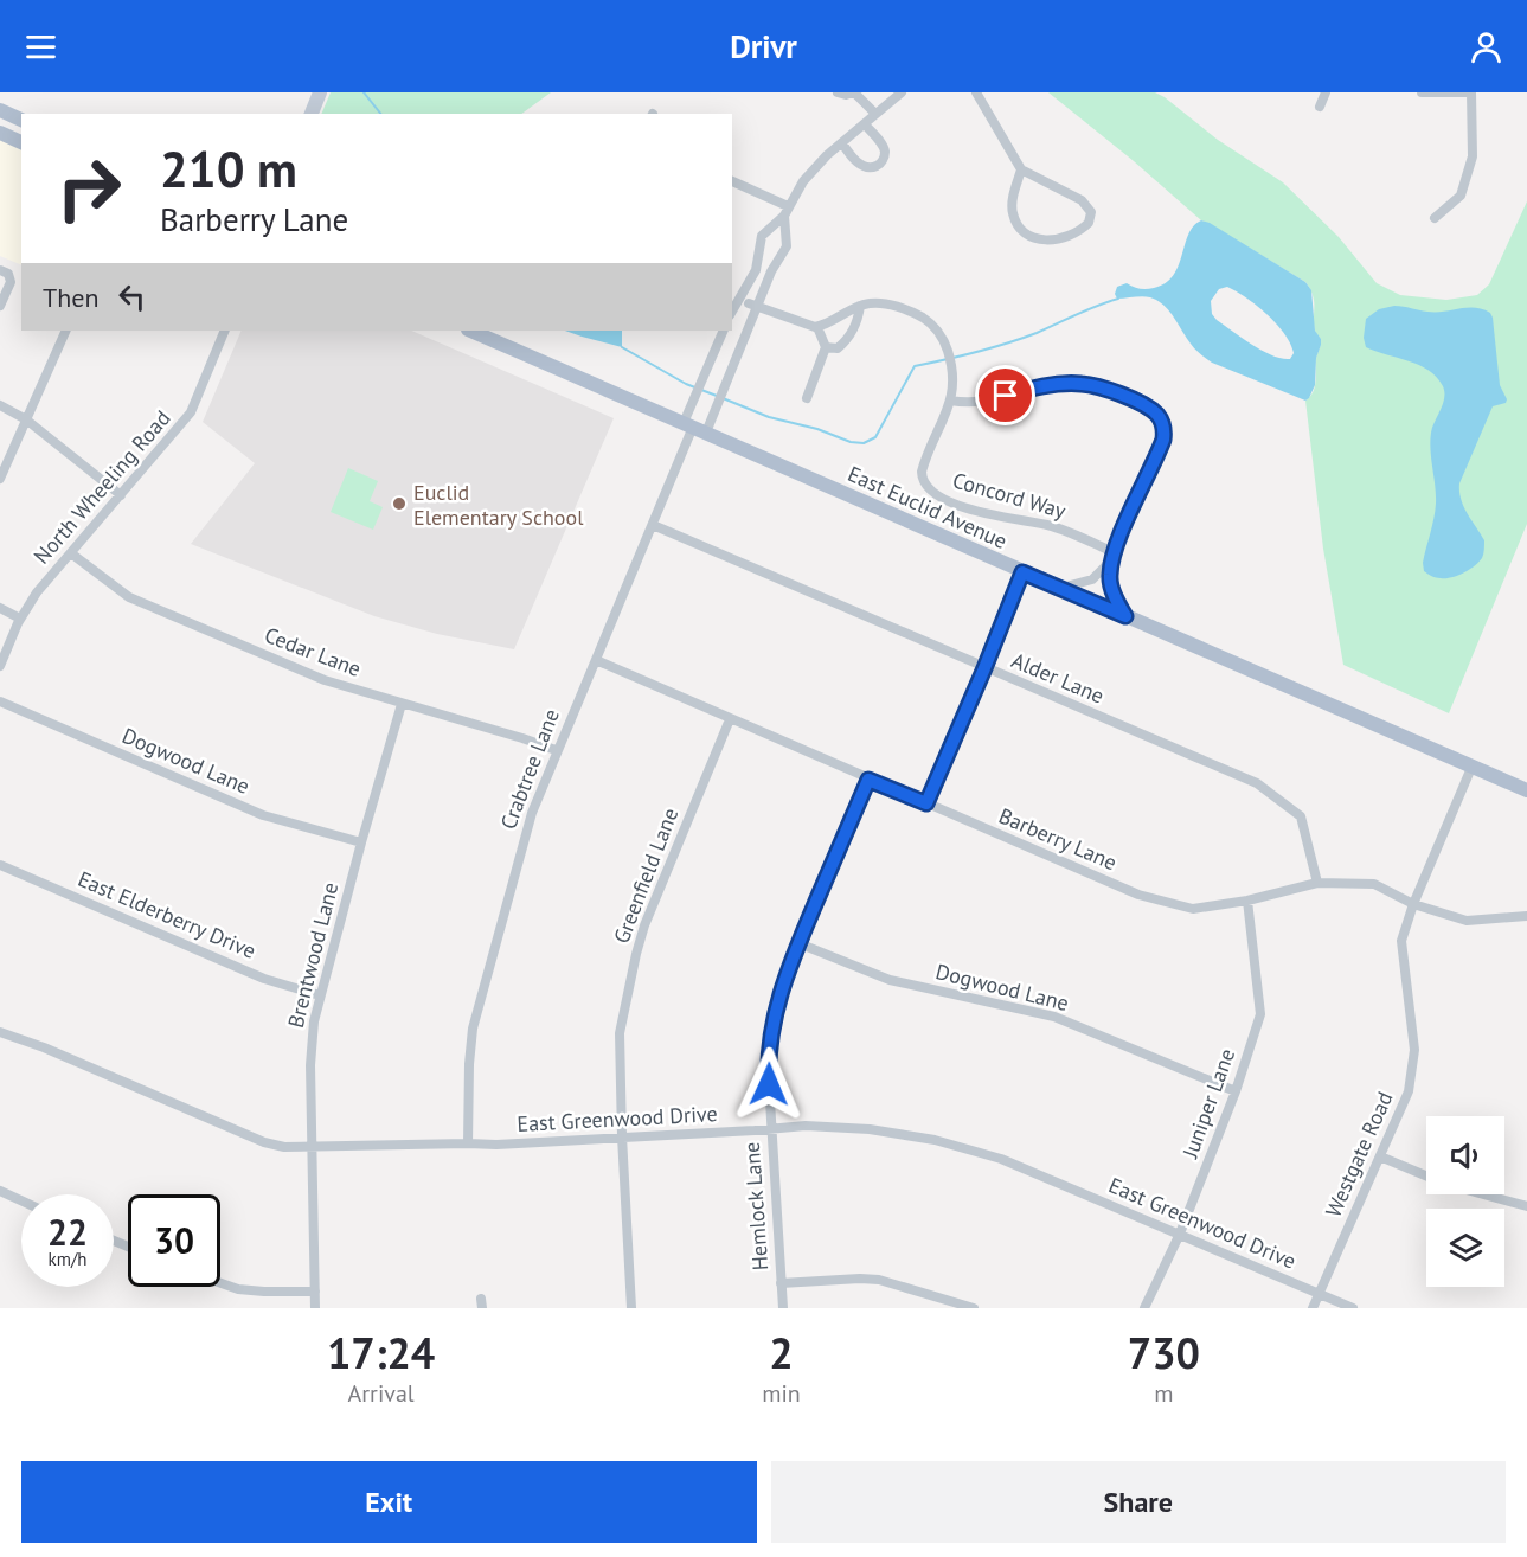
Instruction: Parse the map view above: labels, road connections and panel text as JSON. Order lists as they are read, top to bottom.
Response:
{
  "streets": {
    "main road": ["East Euclid Avenue"],
    "street": [
      "North Wheeling Road",
      "Concord Way",
      "Cedar Lane",
      "Alder Lane",
      "Dogwood Lane",
      "Crabtree Lane",
      "Barberry Lane",
      "Greenfield Lane",
      "East Elderberry Drive",
      "Brentwood Lane",
      "Juniper Lane",
      "East Greenwood Drive",
      "Westgate Road",
      "Hemlock Lane"
    ]
  },
  "crossings": [
    ["North Wheeling Road", "Cedar Lane"],
    ["East Euclid Avenue", "Crabtree Lane"],
    ["East Euclid Avenue", "Westgate Road"],
    ["Cedar Lane", "Crabtree Lane"],
    ["Cedar Lane", "Brentwood Lane"],
    ["Alder Lane", "Crabtree Lane"],
    ["Alder Lane", "Barberry Lane"],
    ["Dogwood Lane", "Brentwood Lane"],
    ["Dogwood Lane", "Juniper Lane"],
    ["Dogwood Lane", "Hemlock Lane"],
    ["Crabtree Lane", "Barberry Lane"],
    ["Crabtree Lane", "East Greenwood Drive"],
    ["Barberry Lane", "Greenfield Lane"],
    ["Barberry Lane", "Juniper Lane"],
    ["Barberry Lane", "Westgate Road"],
    ["Barberry Lane", "Hemlock Lane"],
    ["Greenfield Lane", "East Greenwood Drive"],
    ["East Elderberry Drive", "Brentwood Lane"],
    ["Brentwood Lane", "East Greenwood Drive"],
    ["Juniper Lane", "East Greenwood Drive"],
    ["East Greenwood Drive", "Westgate Road"],
    ["East Greenwood Drive", "Hemlock Lane"]
  ],
  "places": ["Euclid Elementary School"],
  "page": {
    "header": "Drivr",
    "turn": ["210 m", "Barberry Lane"],
    "then": "Then",
    "speed": "22 km/h",
    "limit": "30",
    "eta": [
      "17:24",
      "Arrival",
      "2",
      "min",
      "730",
      "m"
    ],
    "buttons": ["Exit", "Share"]
  }
}
